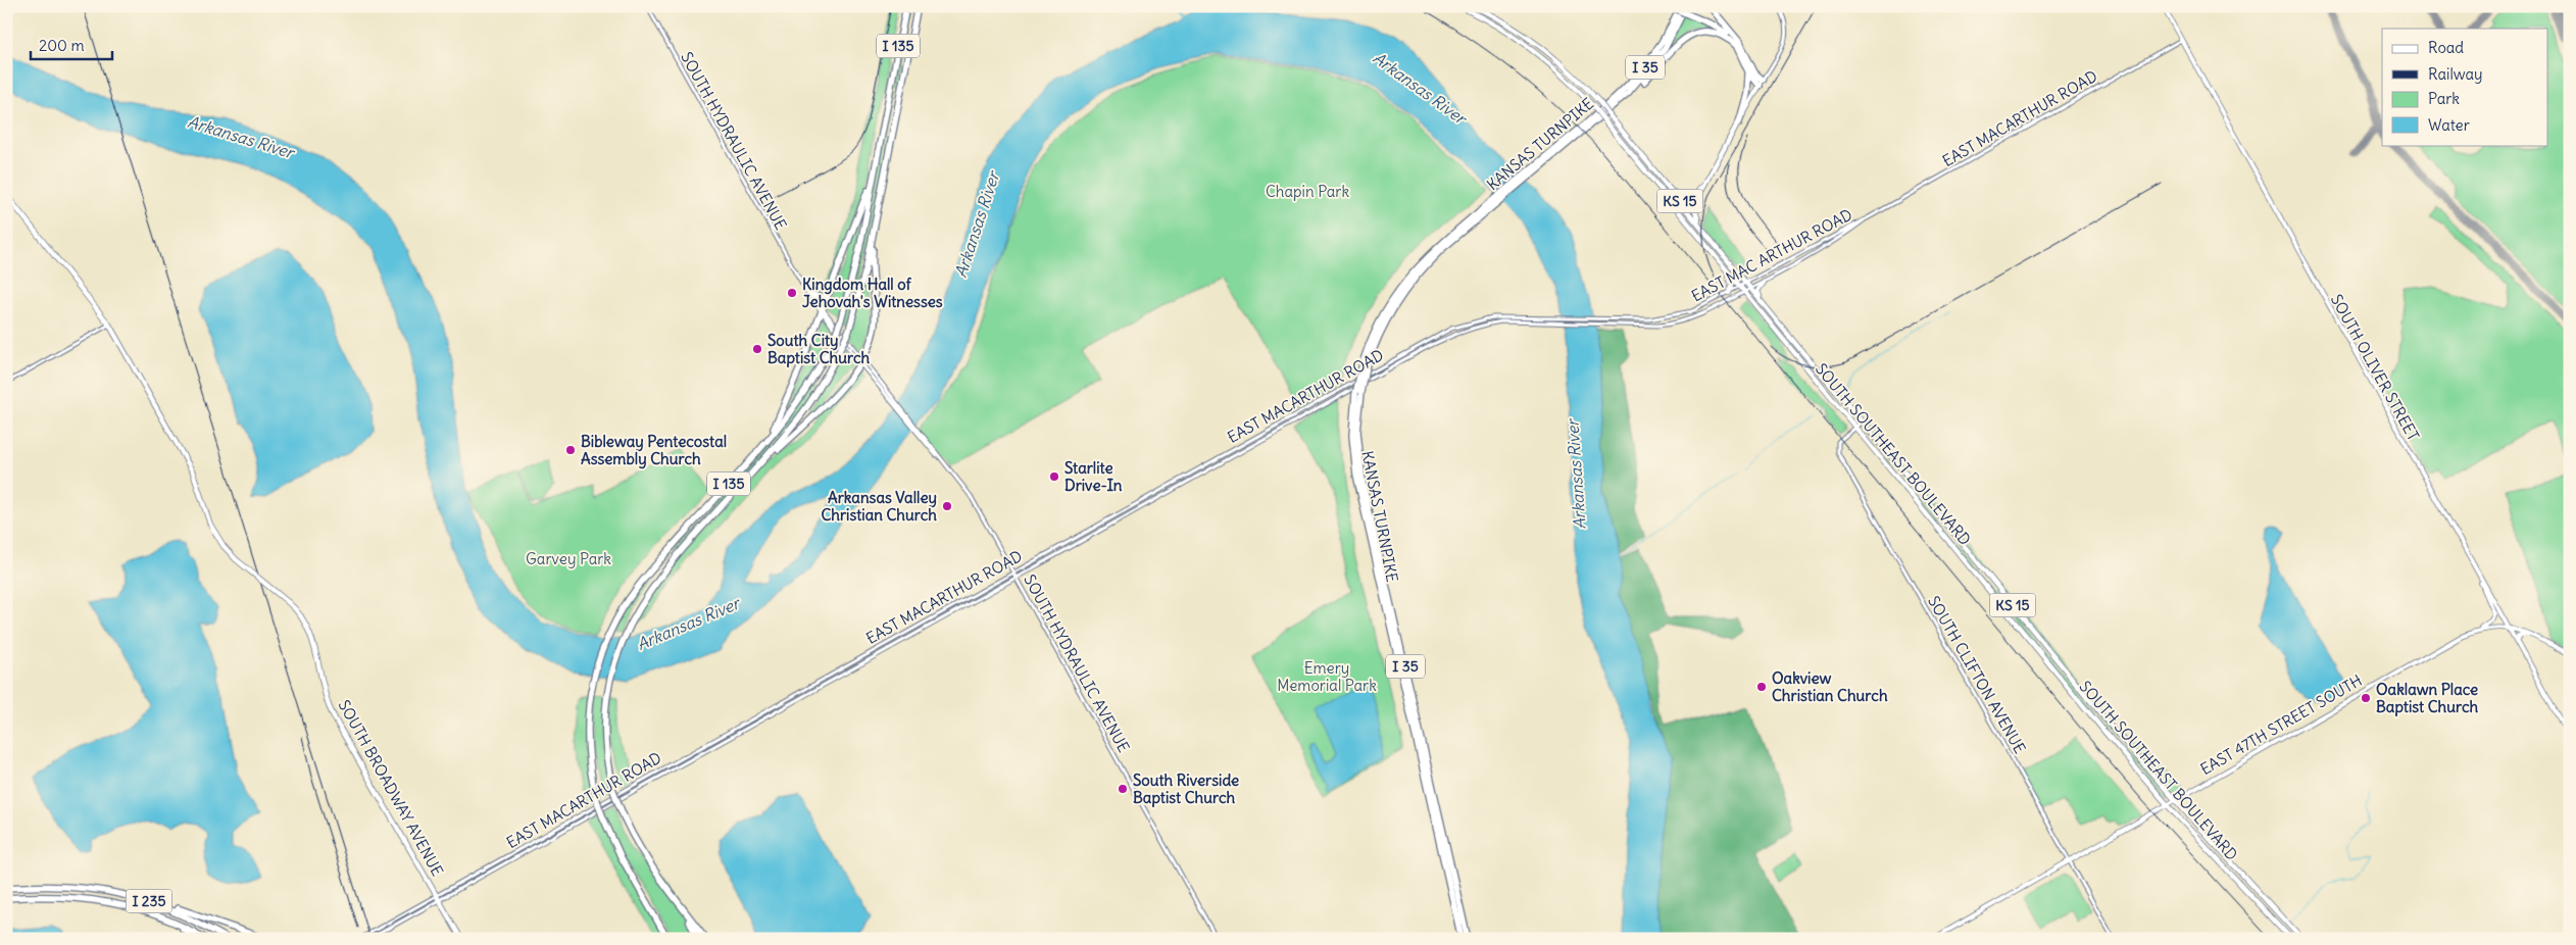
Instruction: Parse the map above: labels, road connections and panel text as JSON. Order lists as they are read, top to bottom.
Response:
{
  "streets": {
    "highway": [
      "I 135",
      "I 35",
      "KANSAS TURNPIKE",
      "I 235"
    ],
    "main road": [
      "KS 15",
      "SOUTH OLIVER STREET",
      "SOUTH SOUTHEAST BOULEVARD",
      "EAST 47TH STREET SOUTH",
      "SOUTH BROADWAY AVENUE"
    ],
    "street": [
      "EAST MACARTHUR ROAD",
      "SOUTH HYDRAULIC AVENUE",
      "EAST MAC ARTHUR ROAD",
      "SOUTH CLIFTON AVENUE"
    ]
  },
  "crossings": [
    ["EAST MACARTHUR ROAD", "SOUTH HYDRAULIC AVENUE"],
    ["EAST MACARTHUR ROAD", "EAST MAC ARTHUR ROAD"],
    ["EAST MACARTHUR ROAD", "SOUTH OLIVER STREET"],
    ["EAST MACARTHUR ROAD", "SOUTH BROADWAY AVENUE"],
    ["EAST MAC ARTHUR ROAD", "SOUTH SOUTHEAST BOULEVARD"],
    ["SOUTH OLIVER STREET", "EAST 47TH STREET SOUTH"],
    ["SOUTH SOUTHEAST BOULEVARD", "SOUTH CLIFTON AVENUE"],
    ["SOUTH SOUTHEAST BOULEVARD", "EAST 47TH STREET SOUTH"],
    ["SOUTH CLIFTON AVENUE", "EAST 47TH STREET SOUTH"]
  ],
  "water": ["Arkansas River"],
  "parks": ["Chapin Park", "Garvey Park", "Emery Memorial Park"],
  "places": [
    "Kingdom Hall of Jehovah's Witnesses",
    "South City Baptist Church",
    "Bibleway Pentecostal Assembly Church",
    "Starlite Drive-In",
    "Arkansas Valley Christian Church",
    "Oakview Christian Church",
    "Oaklawn Place Baptist Church",
    "South Riverside Baptist Church"
  ],
  "legend": [
    "Road",
    "Railway",
    "Park",
    "Water"
  ],
  "scale_bar": "200 m"
}
